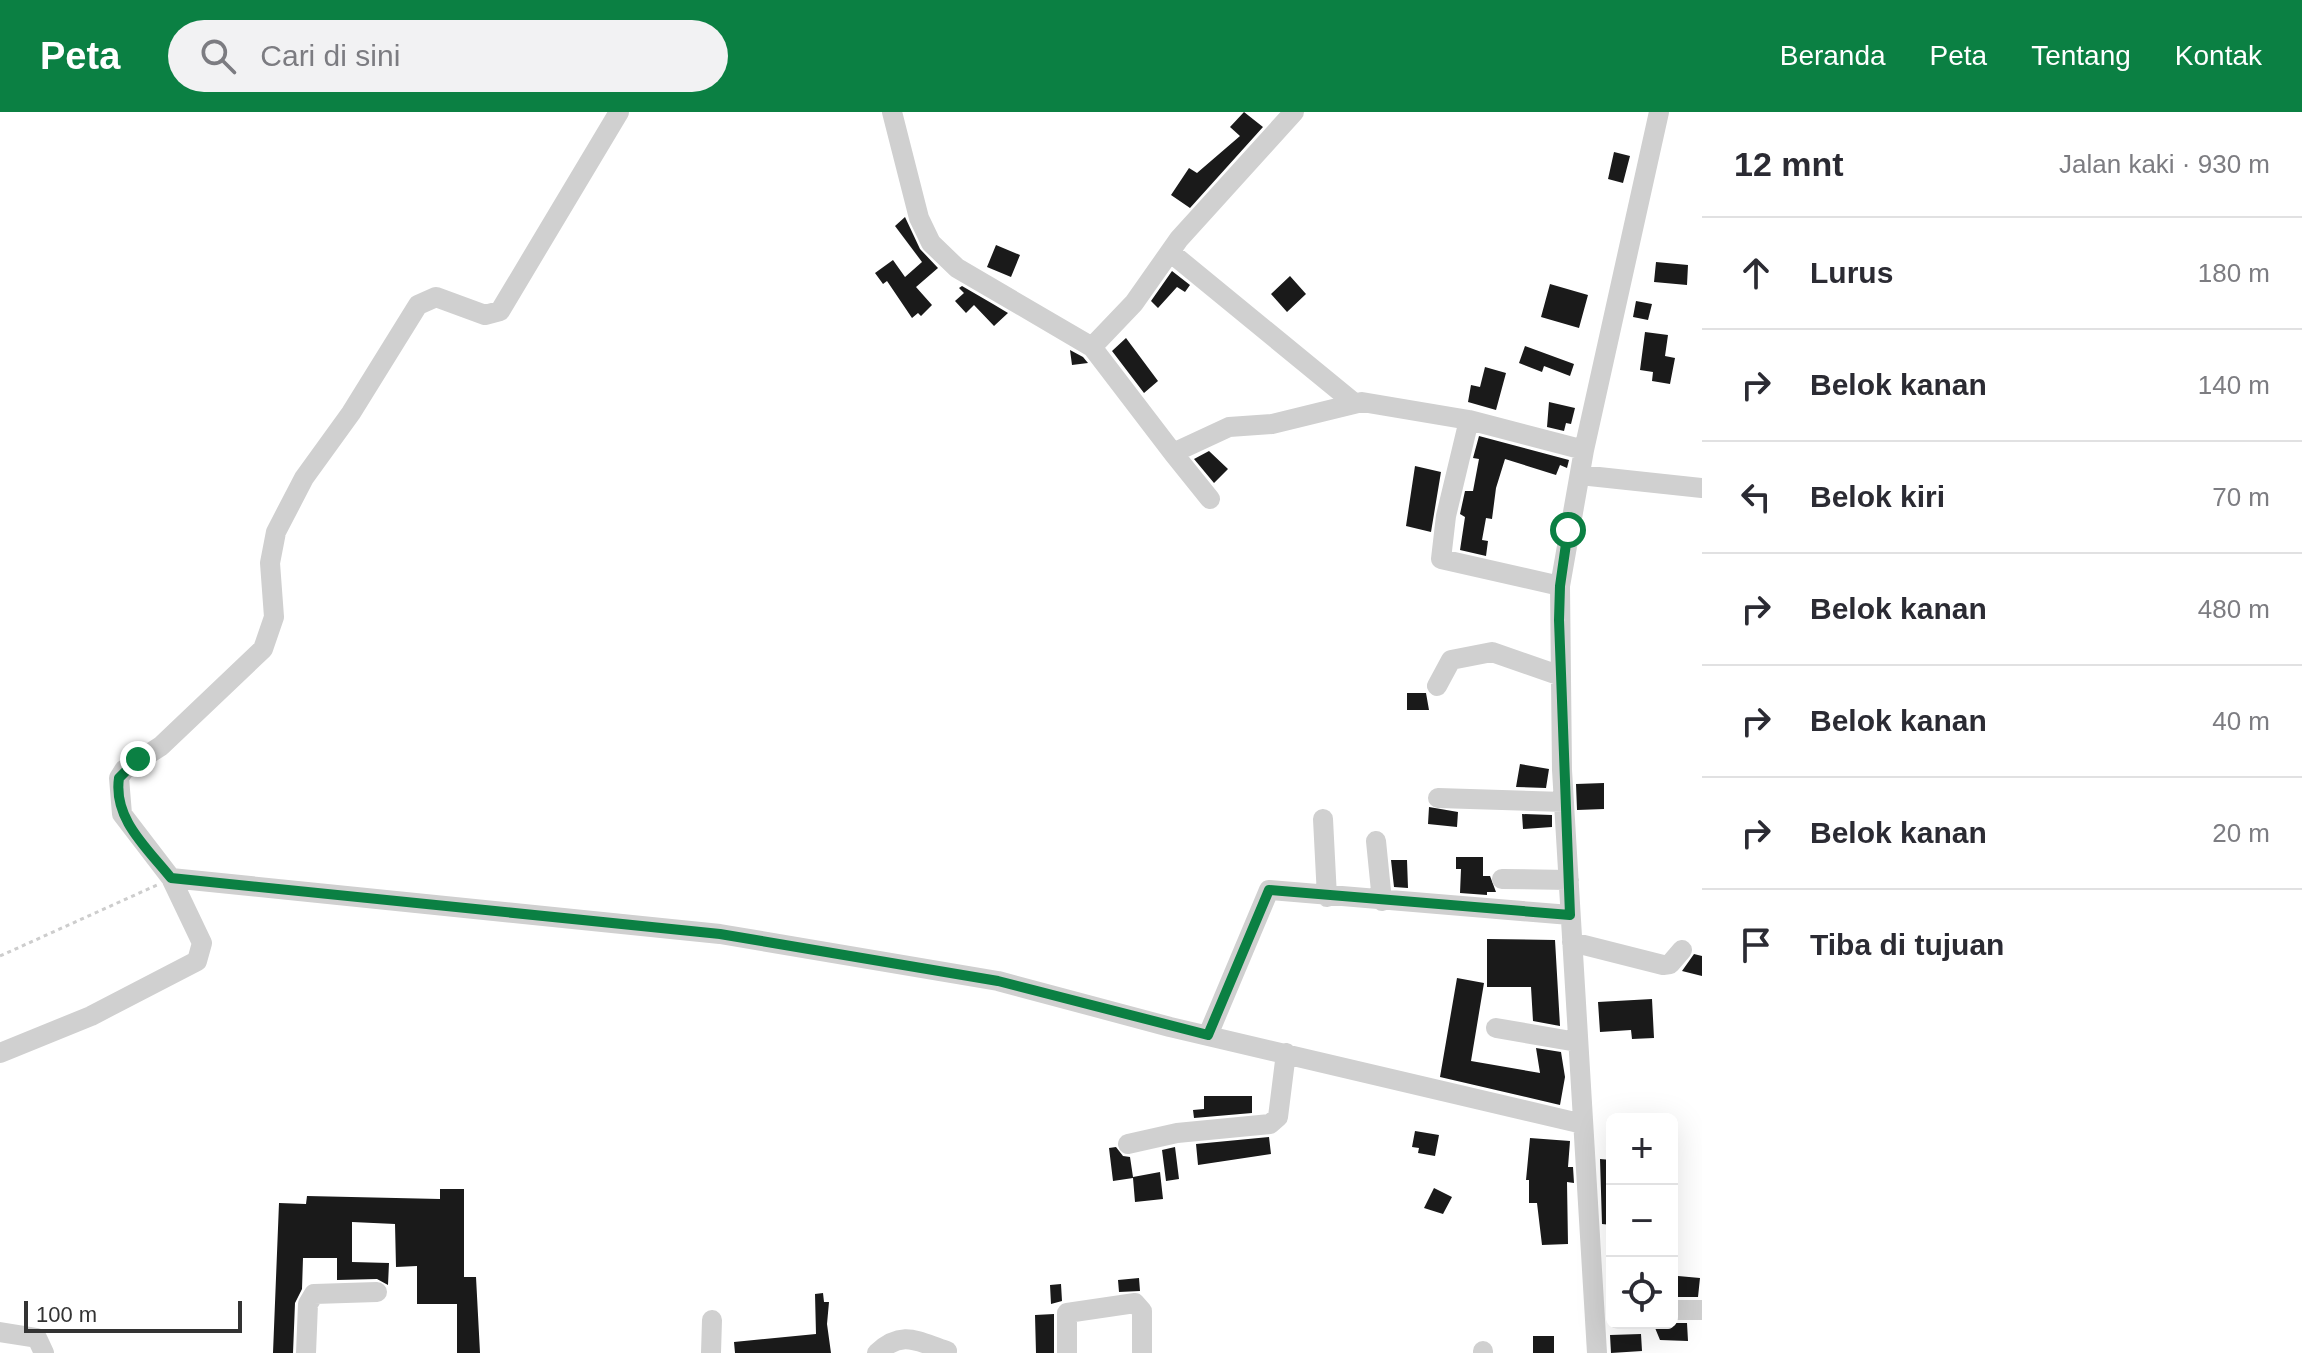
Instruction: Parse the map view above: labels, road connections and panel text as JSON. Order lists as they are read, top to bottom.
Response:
{
  "scale_bar": "100 m",
  "page": {
    "header": "Peta",
    "search": "Cari di sini",
    "nav": [
      "Beranda",
      "Peta",
      "Tentang",
      "Kontak"
    ],
    "heading": ["12 mnt", "Jalan kaki · 930 m"],
    "list": [
      ["Lurus", "180 m"],
      ["Belok kanan", "140 m"],
      ["Belok kiri", "70 m"],
      ["Belok kanan", "480 m"],
      ["Belok kanan", "40 m"],
      ["Belok kanan", "20 m"],
      "Tiba di tujuan"
    ],
    "map_buttons": ["+", "−"],
    "scale": "100 m"
  }
}
